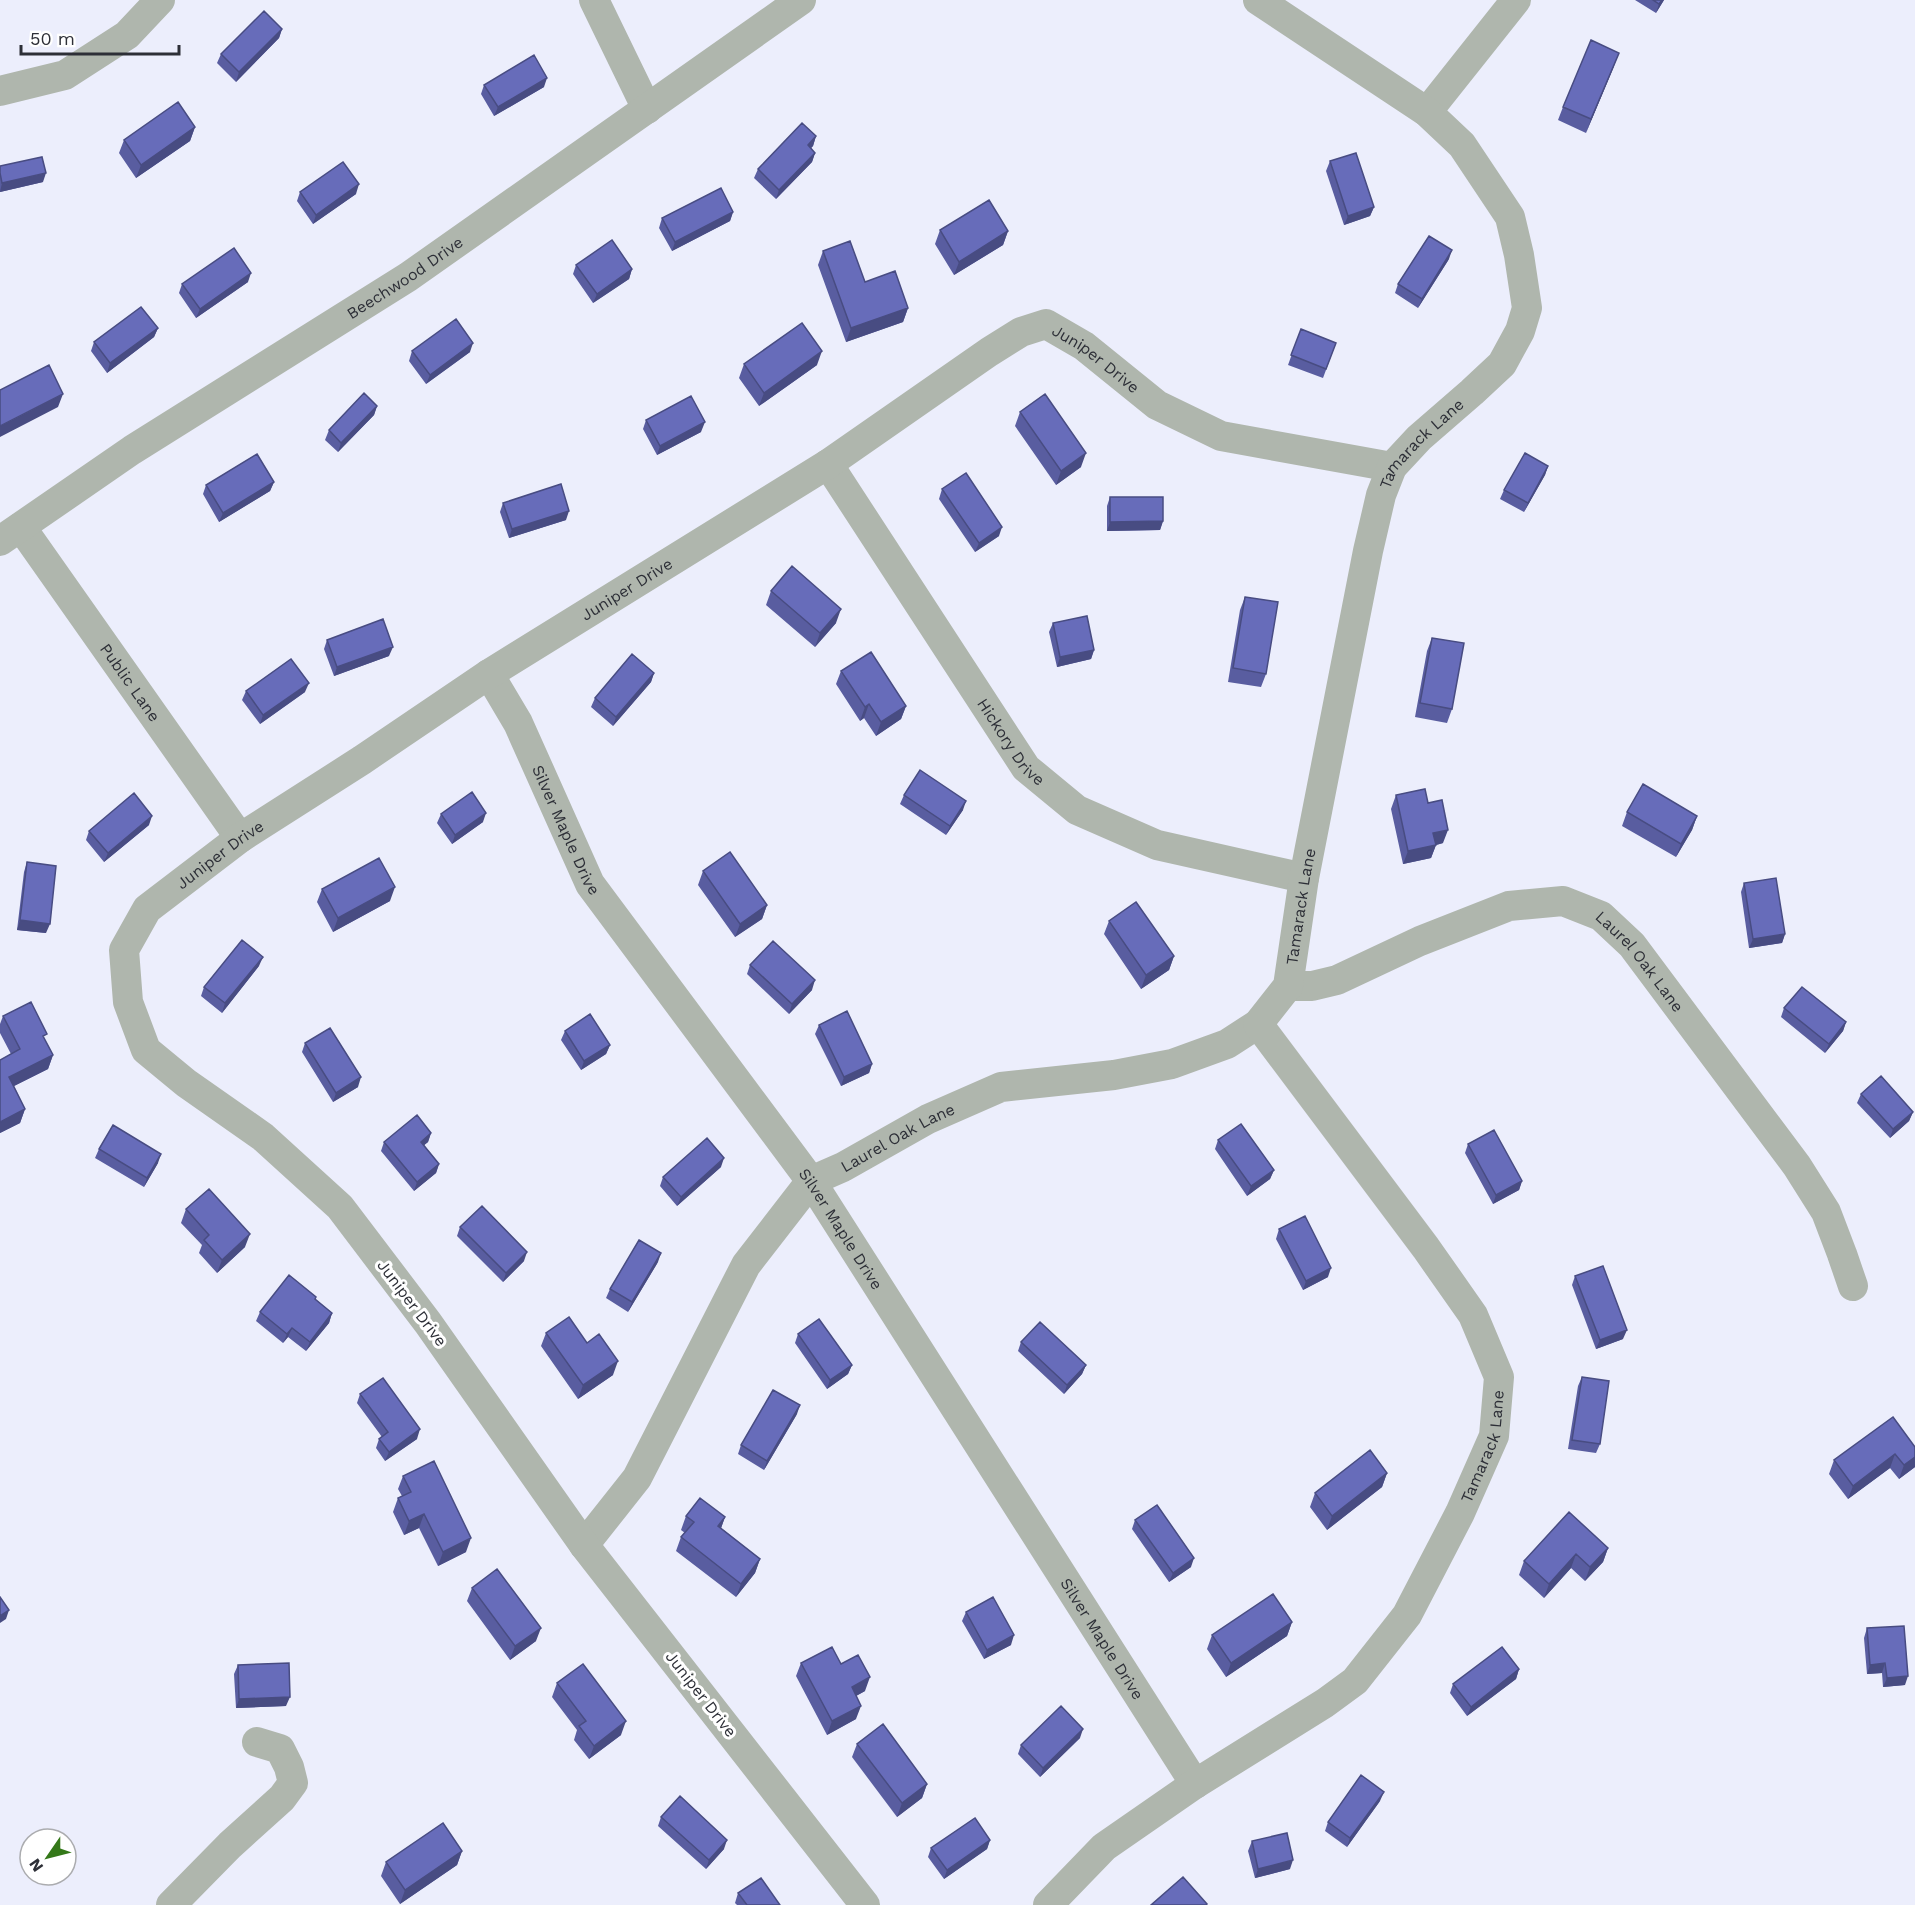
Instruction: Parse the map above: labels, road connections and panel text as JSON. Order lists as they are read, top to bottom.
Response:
{
  "streets": {
    "street": [
      "Beechwood Drive",
      "Juniper Drive",
      "Tamarack Lane",
      "Public Lane",
      "Hickory Drive",
      "Silver Maple Drive",
      "Laurel Oak Lane"
    ]
  },
  "crossings": [
    ["Beechwood Drive", "Public Lane"],
    ["Juniper Drive", "Tamarack Lane"],
    ["Juniper Drive", "Public Lane"],
    ["Juniper Drive", "Hickory Drive"],
    ["Juniper Drive", "Silver Maple Drive"],
    ["Juniper Drive", "Laurel Oak Lane"],
    ["Tamarack Lane", "Hickory Drive"],
    ["Tamarack Lane", "Silver Maple Drive"],
    ["Tamarack Lane", "Laurel Oak Lane"],
    ["Silver Maple Drive", "Laurel Oak Lane"]
  ],
  "scale_bar": "50 m",
  "north": "bottom left"
}
